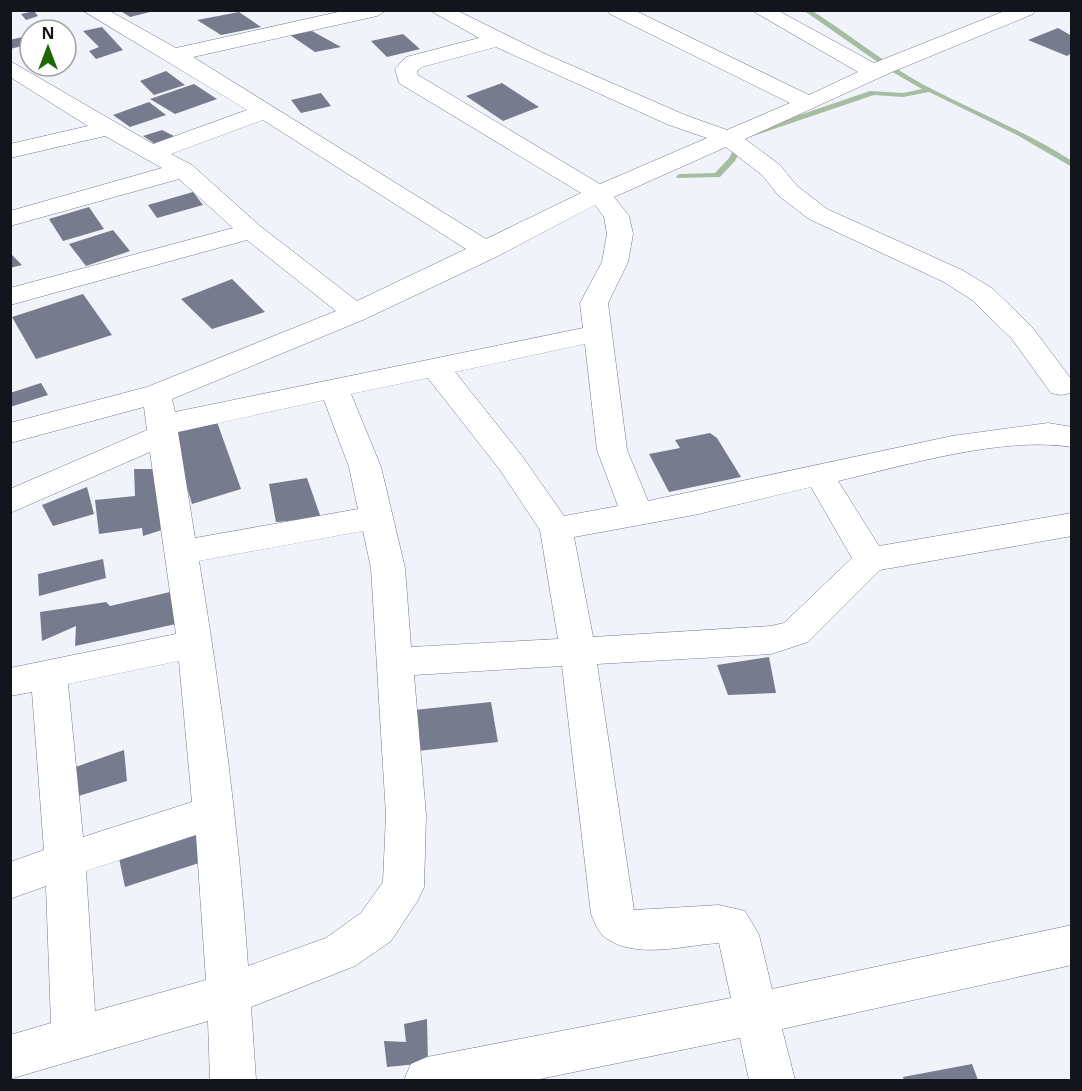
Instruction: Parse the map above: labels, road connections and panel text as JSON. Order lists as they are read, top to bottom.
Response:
{
  "north": "top"
}
